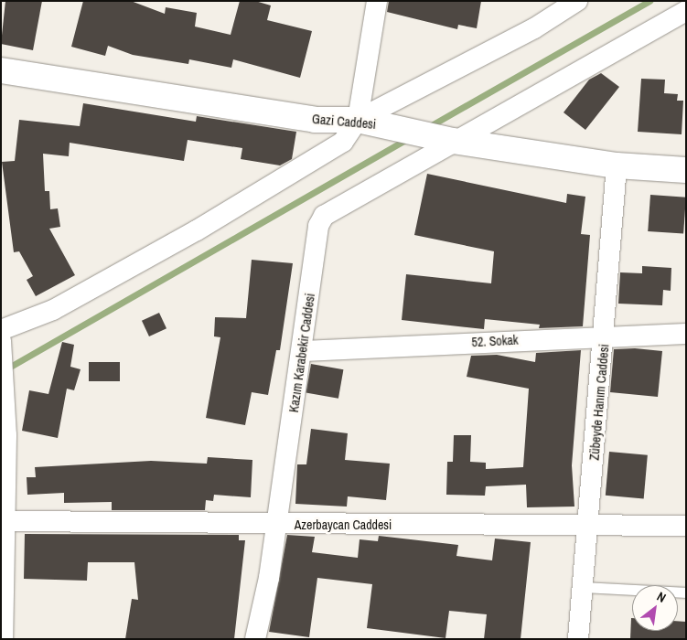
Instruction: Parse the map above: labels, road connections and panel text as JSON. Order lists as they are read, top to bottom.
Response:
{
  "streets": {
    "street": [
      "Gazi Caddesi",
      "52. Sokak",
      "Kazım Karabekir Caddesi",
      "Zübeyde Hanım Caddesi",
      "Azerbaycan Caddesi"
    ]
  },
  "crossings": [
    ["Gazi Caddesi", "Kazım Karabekir Caddesi"],
    ["Gazi Caddesi", "Zübeyde Hanım Caddesi"],
    ["52. Sokak", "Kazım Karabekir Caddesi"],
    ["52. Sokak", "Zübeyde Hanım Caddesi"],
    ["Kazım Karabekir Caddesi", "Azerbaycan Caddesi"],
    ["Zübeyde Hanım Caddesi", "Azerbaycan Caddesi"]
  ],
  "north": "top right"
}
